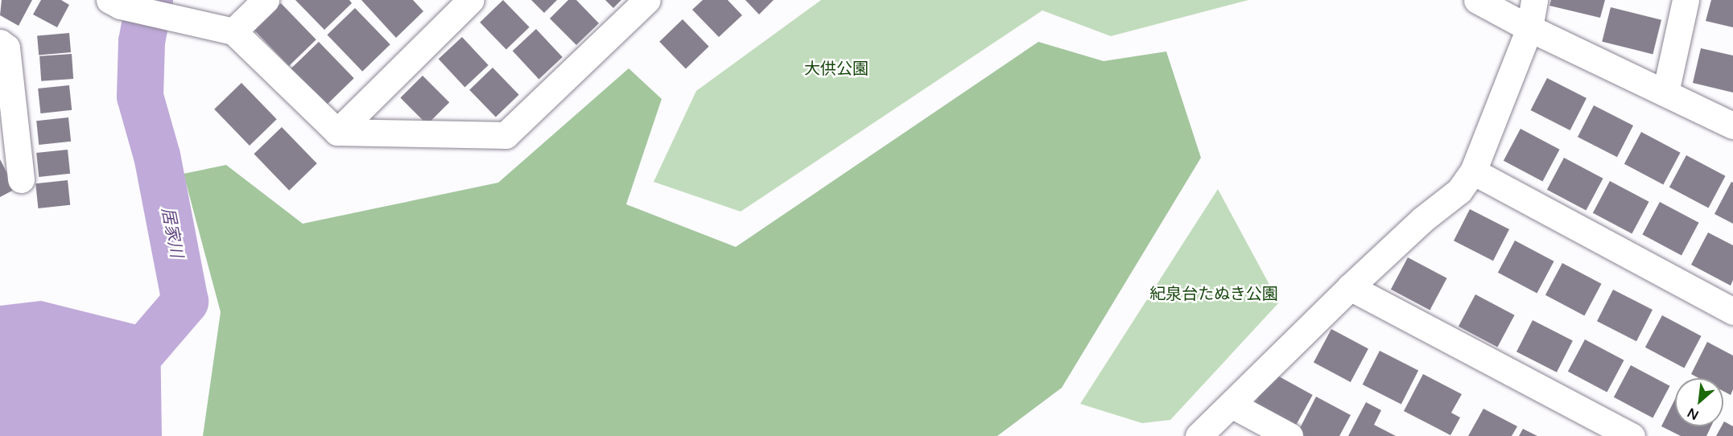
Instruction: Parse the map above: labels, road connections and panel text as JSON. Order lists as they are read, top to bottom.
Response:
{
  "water": ["居家川"],
  "parks": ["大供公園", "紀泉台たぬき公園"],
  "north": "bottom left"
}
